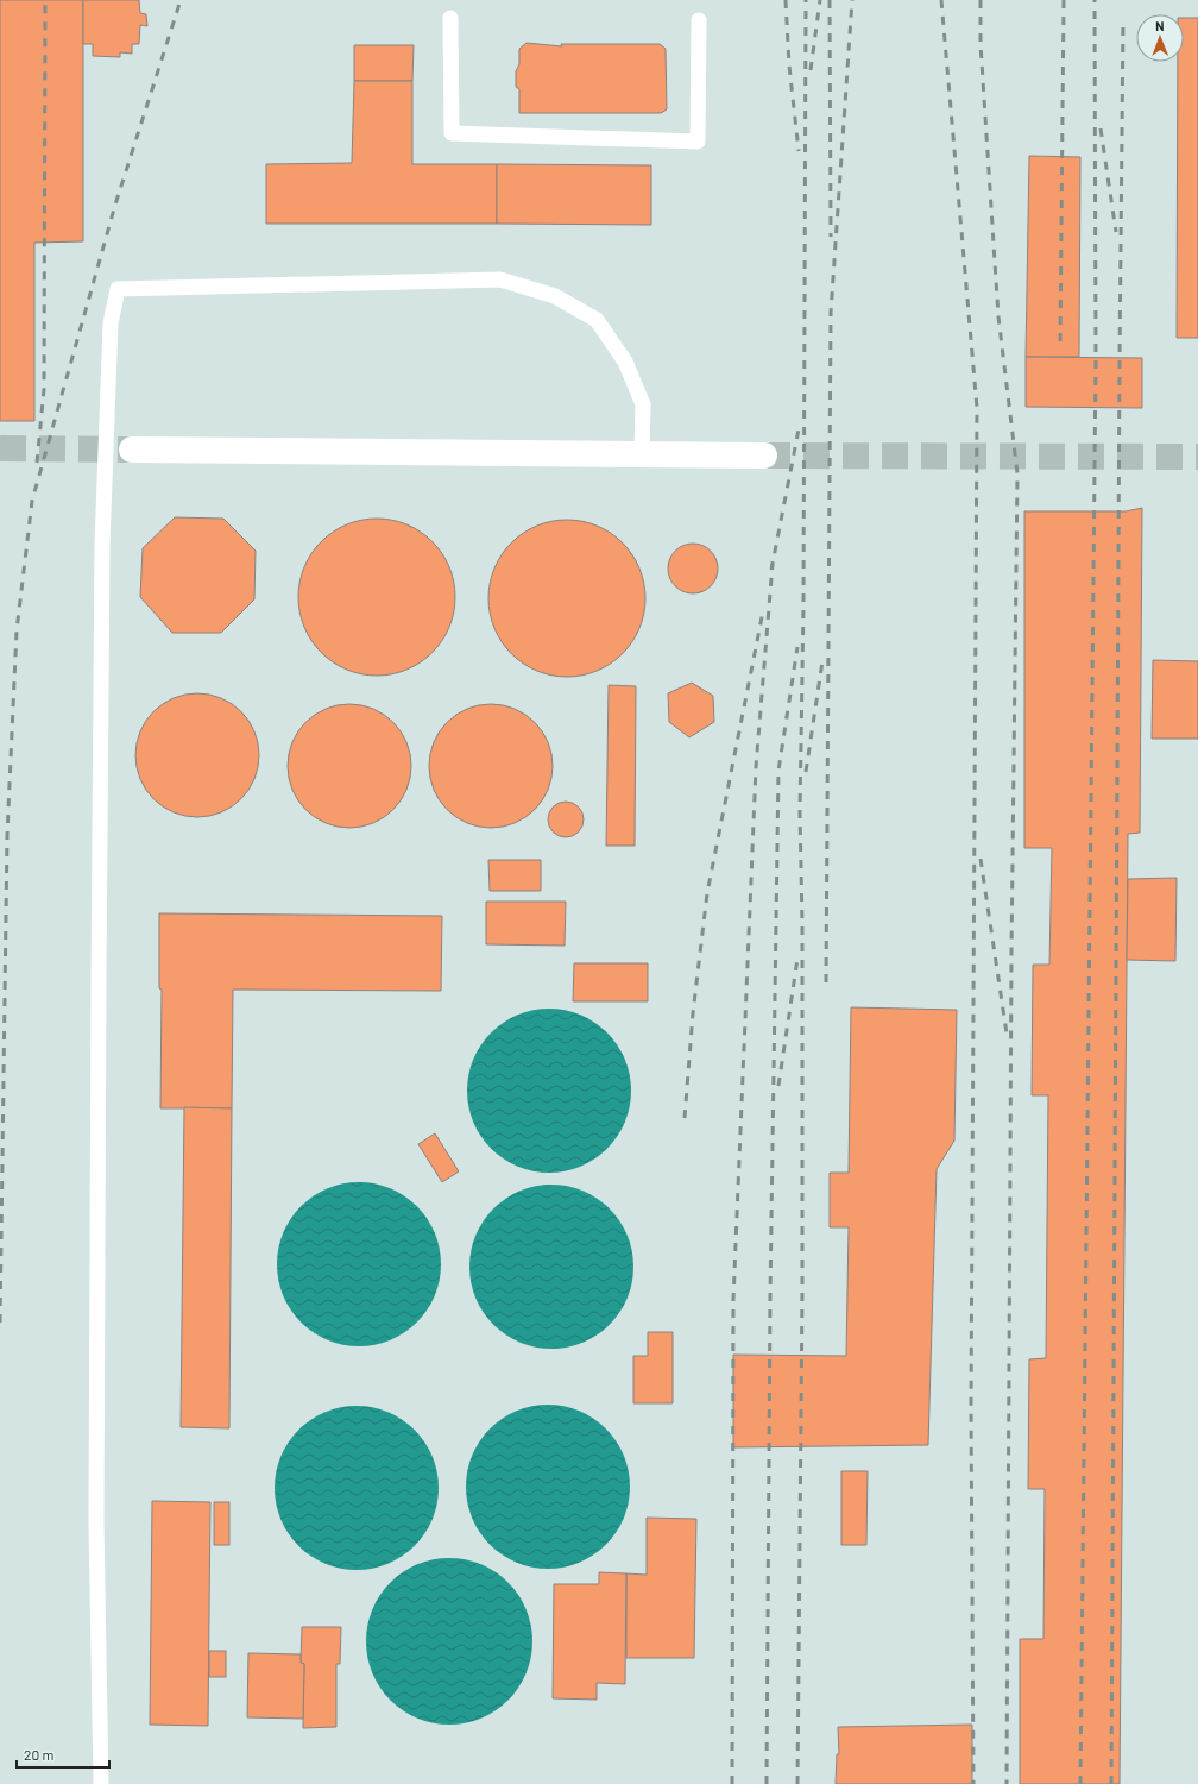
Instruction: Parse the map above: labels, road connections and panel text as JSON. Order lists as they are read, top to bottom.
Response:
{
  "scale_bar": "20 m",
  "north": "top"
}
